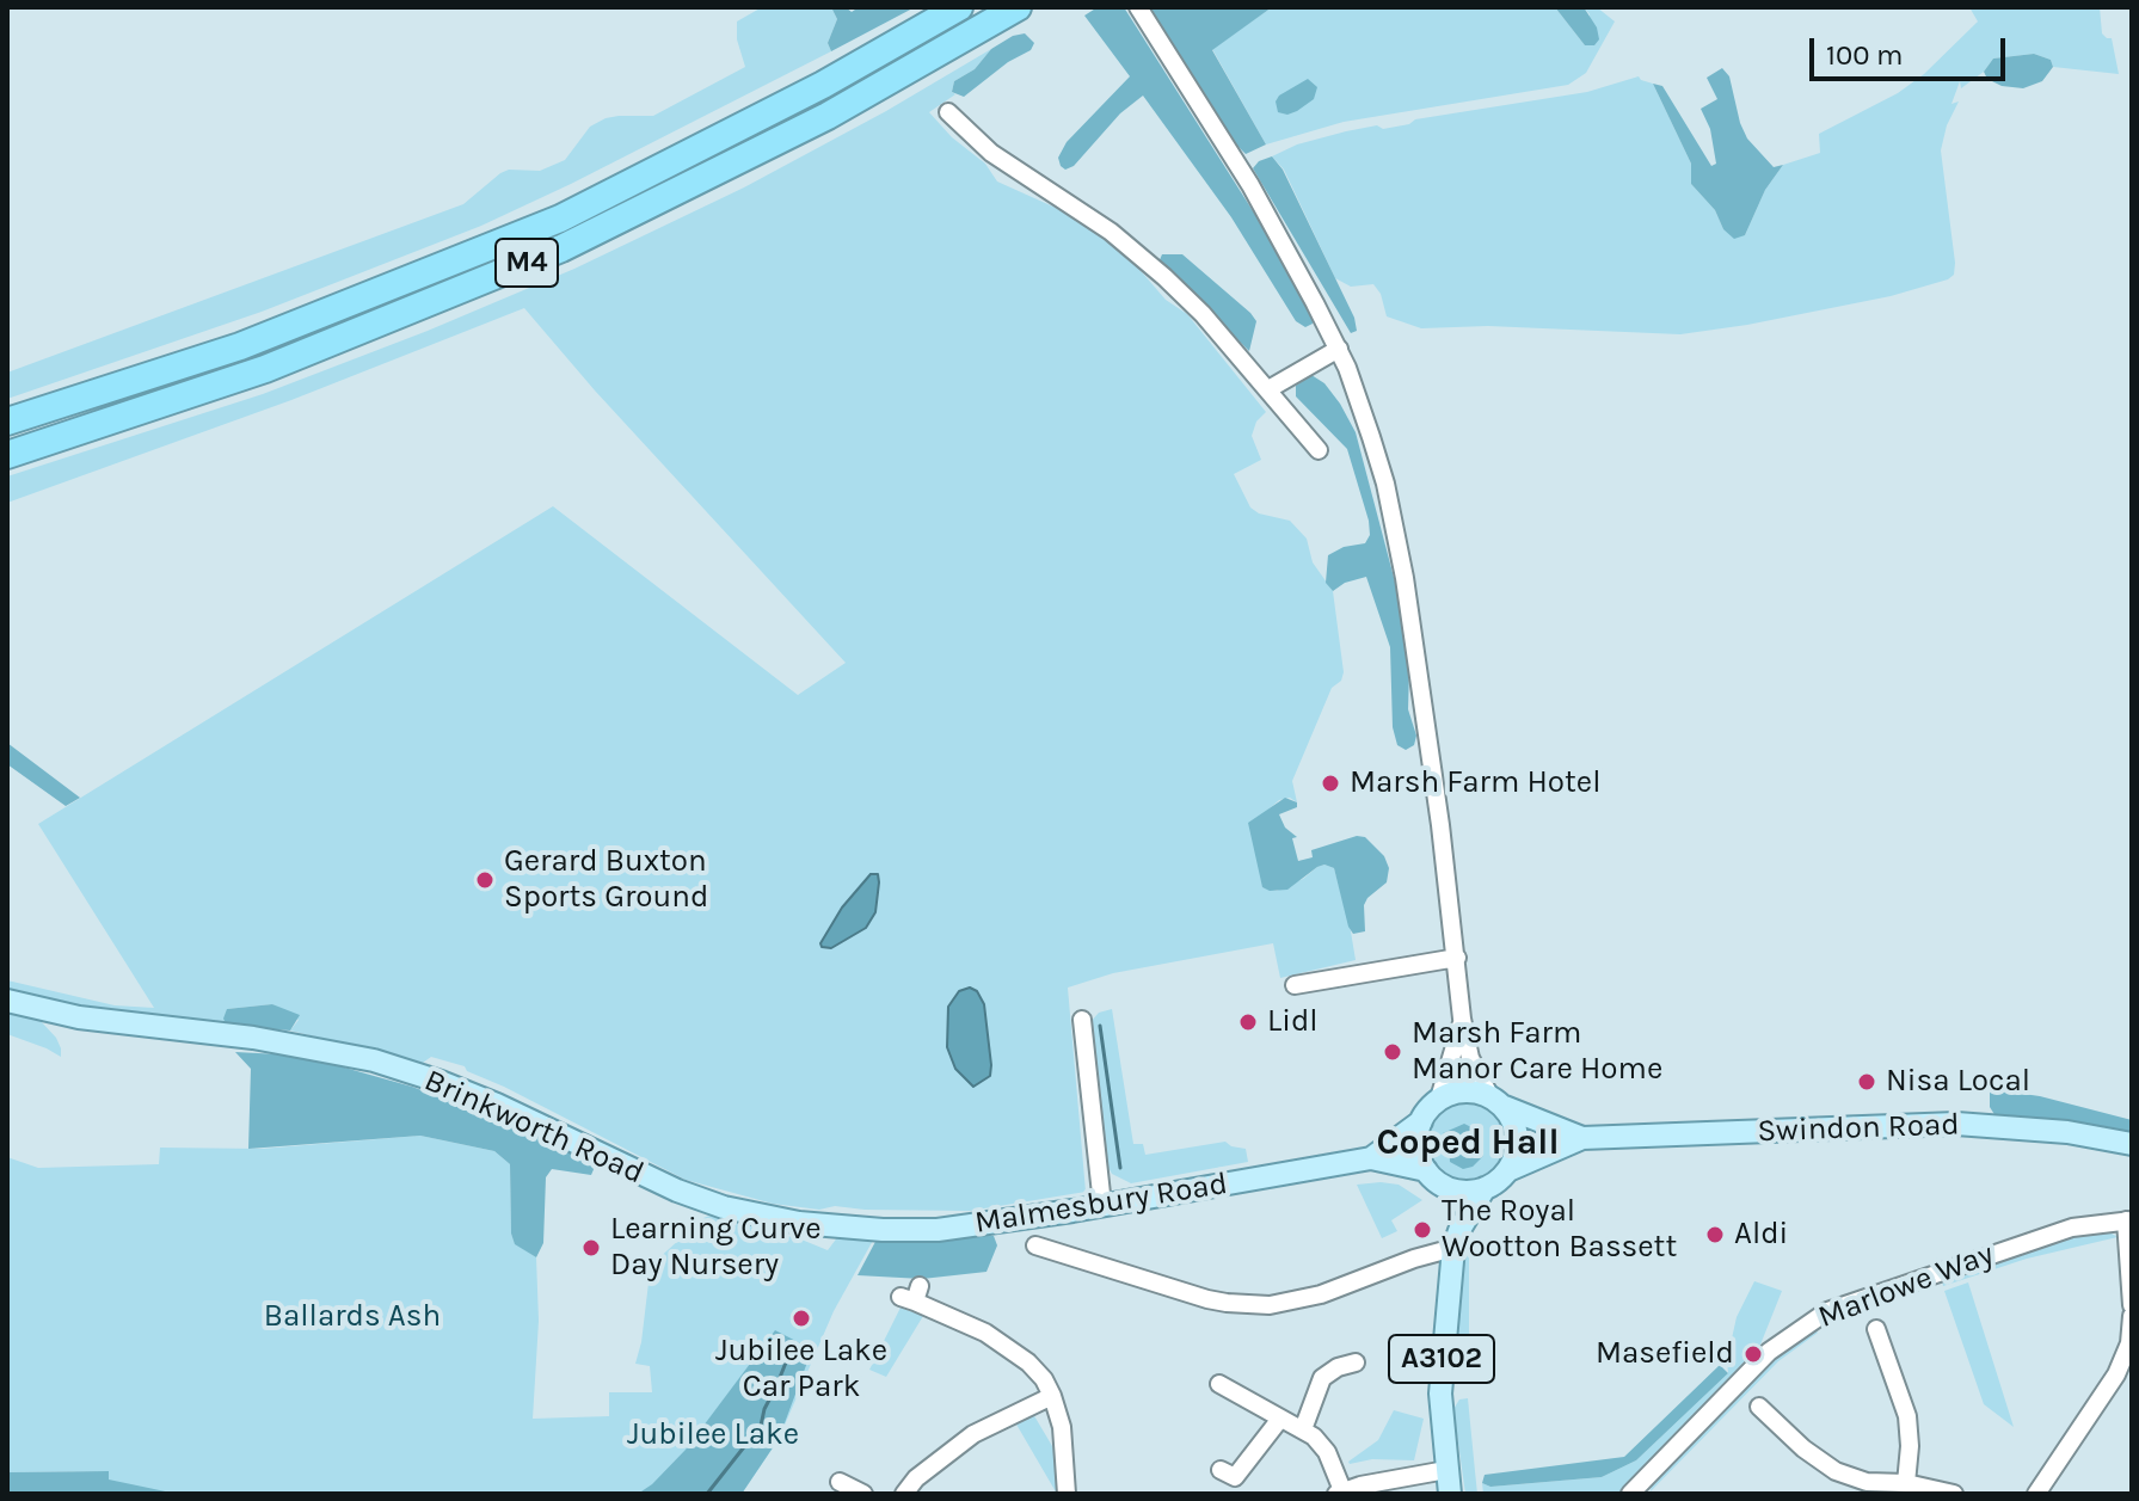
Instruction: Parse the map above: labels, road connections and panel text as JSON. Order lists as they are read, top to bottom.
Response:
{
  "streets": {
    "highway": ["M4"],
    "main road": [
      "Brinkworth Road",
      "Swindon Road",
      "Malmesbury Road",
      "A3102"
    ],
    "street": ["Marlowe Way"]
  },
  "crossings": [
    ["Brinkworth Road", "Malmesbury Road"],
    ["Swindon Road", "A3102"]
  ],
  "districts": ["Coped Hall"],
  "parks": ["Ballards Ash", "Jubilee Lake"],
  "places": [
    "Marsh Farm Hotel",
    "Gerard Buxton Sports Ground",
    "Lidl",
    "Marsh Farm Manor Care Home",
    "Nisa Local",
    "The Royal Wootton Bassett",
    "Aldi",
    "Learning Curve Day Nursery",
    "Jubilee Lake Car Park",
    "Masefield"
  ],
  "scale_bar": "100 m"
}
